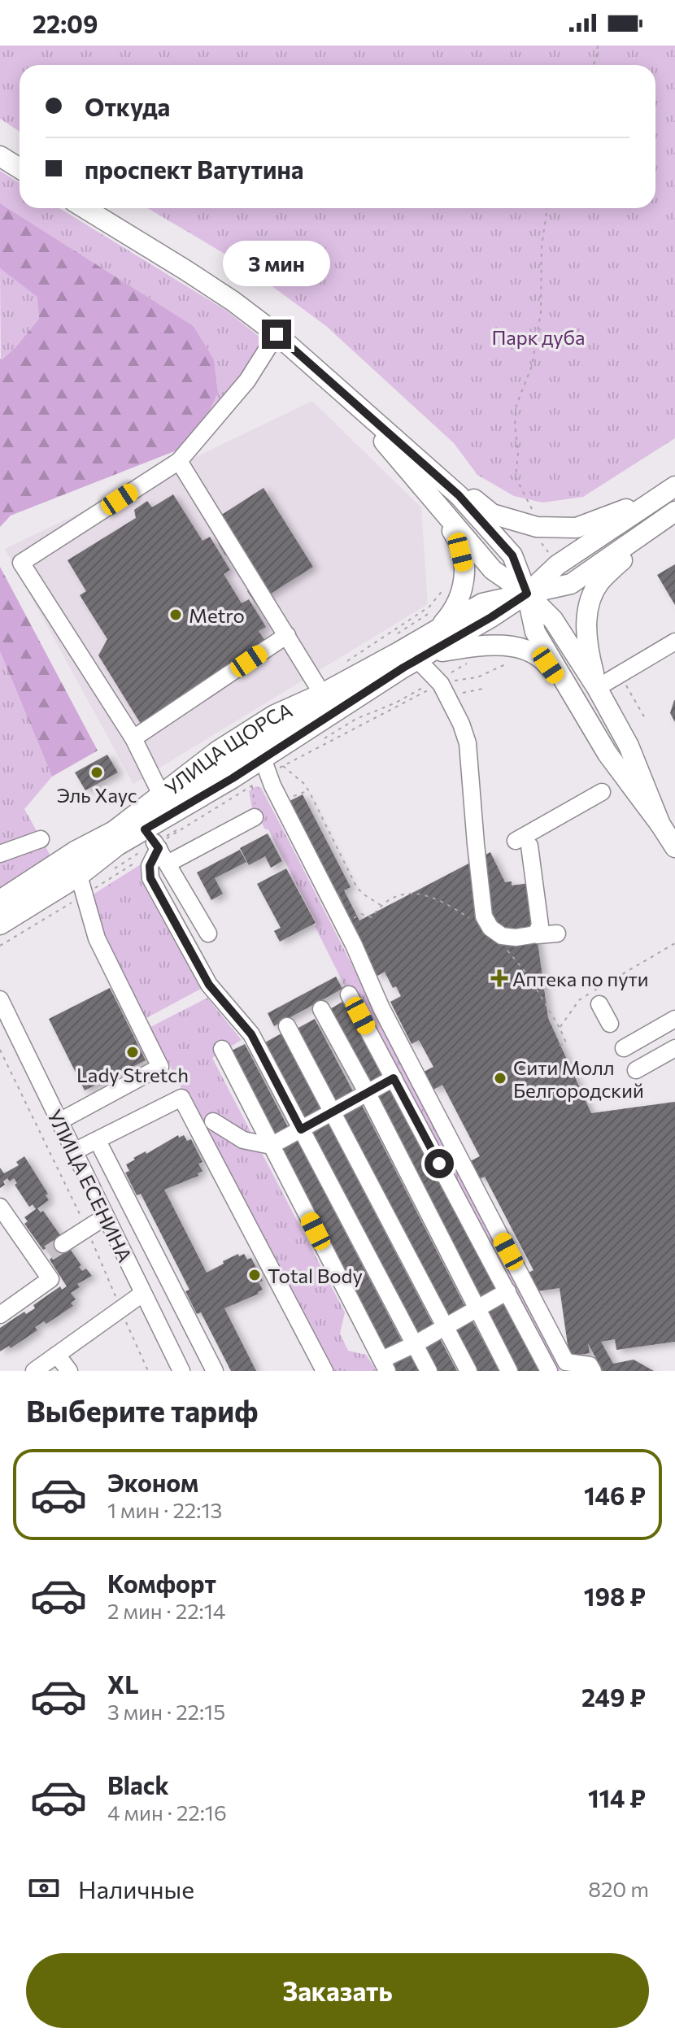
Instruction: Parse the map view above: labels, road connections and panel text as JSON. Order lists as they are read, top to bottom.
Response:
{
  "streets": {
    "main road": ["УЛИЦА ЩОРСА"],
    "street": ["УЛИЦА ЕСЕНИНА"]
  },
  "parks": ["Парк дуба"],
  "places": {
    "other": [
      "Metro",
      "Эль Хаус",
      "Lady Stretch",
      "Сити Молл Белгородский",
      "Total Body"
    ],
    "health": ["Аптека по пути"]
  },
  "page": {
    "status": "22:09",
    "banner": ["Откуда", "проспект Ватутина"],
    "bubble": "3 мин",
    "heading": "Выберите тариф",
    "list": [
      {
        "name": "Эконом",
        "note": "1 мин · 22:13",
        "value": "146 ₽"
      },
      {
        "name": "Комфорт",
        "note": "2 мин · 22:14",
        "value": "198 ₽"
      },
      {
        "name": "XL",
        "note": "3 мин · 22:15",
        "value": "249 ₽"
      },
      {
        "name": "Black",
        "note": "4 мин · 22:16",
        "value": "114 ₽"
      }
    ],
    "pay": ["Наличные", "820 m"],
    "buttons": "Заказать"
  }
}
